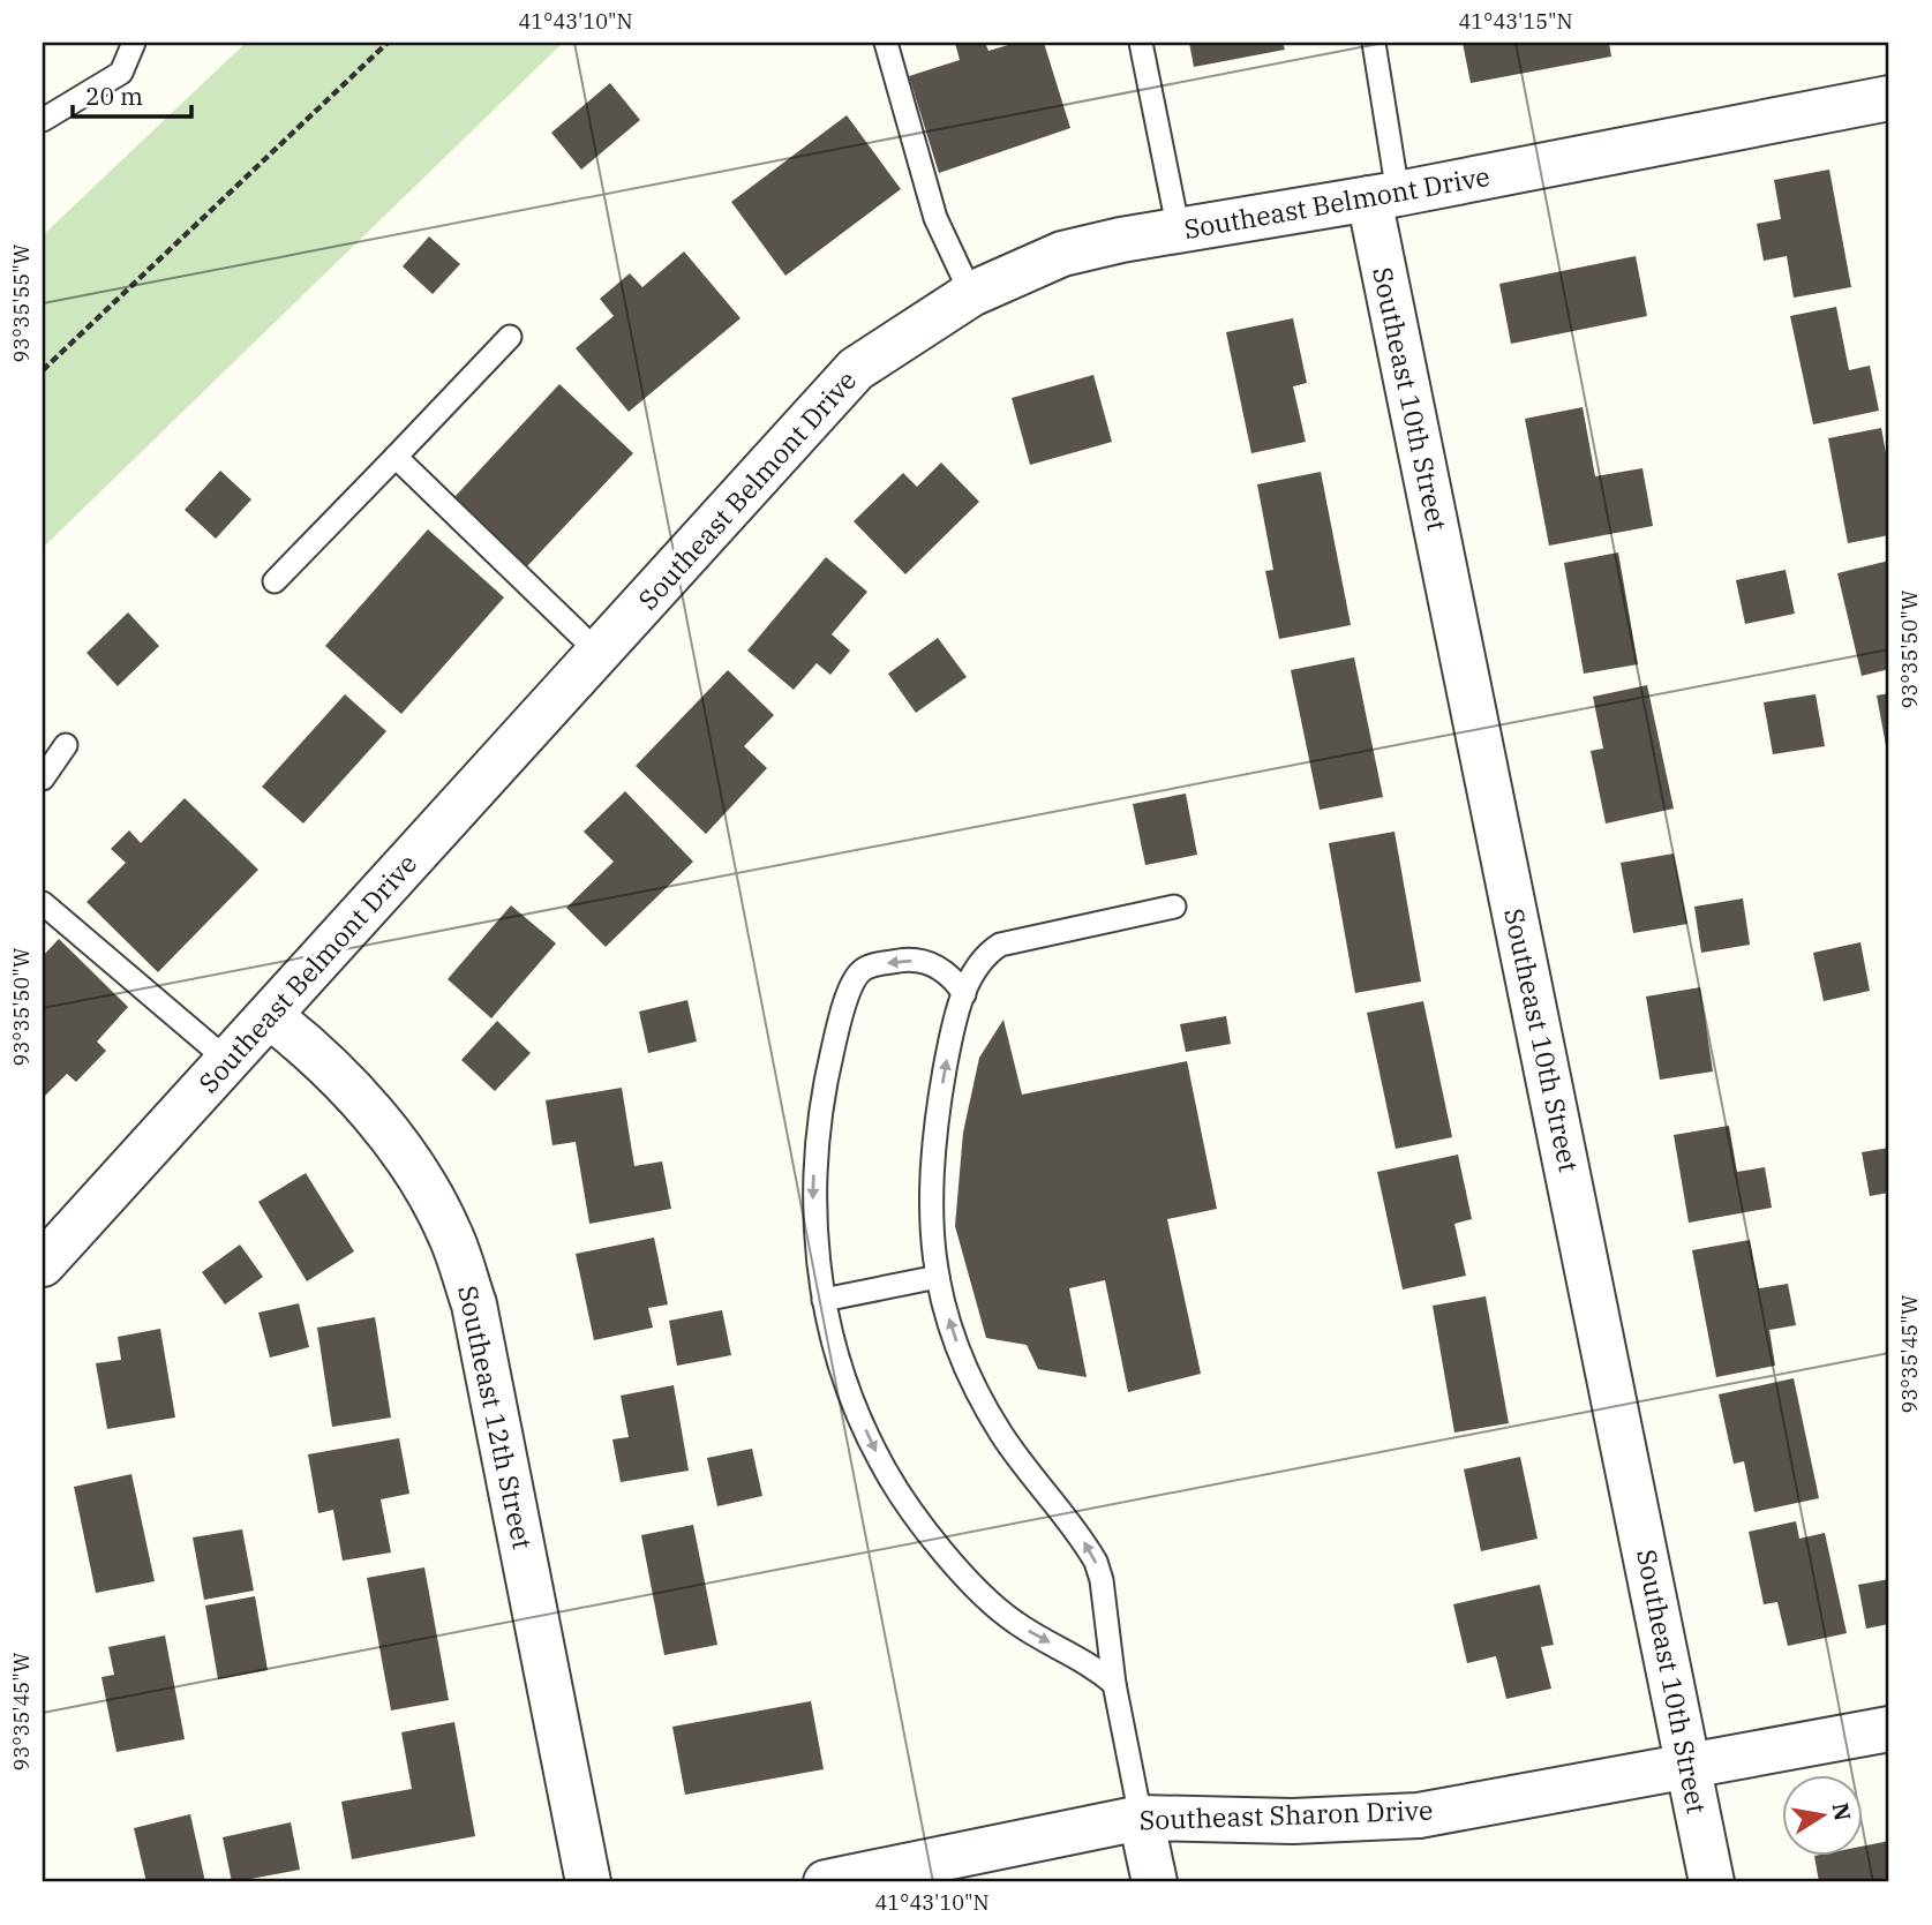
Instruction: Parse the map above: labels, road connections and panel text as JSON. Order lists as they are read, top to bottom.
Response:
{
  "streets": {
    "street": [
      "Southeast Belmont Drive",
      "Southeast 10th Street",
      "Southeast 12th Street",
      "Southeast Sharon Drive"
    ]
  },
  "crossings": [
    ["Southeast Belmont Drive", "Southeast 10th Street"],
    ["Southeast Belmont Drive", "Southeast 12th Street"],
    ["Southeast 10th Street", "Southeast Sharon Drive"]
  ],
  "scale_bar": "20 m",
  "north": "right",
  "coordinates": [
    "41°43'10\"N",
    "41°43'15\"N",
    "93°35'55\"W",
    "93°35'50\"W",
    "93°35'45\"W"
  ]
}
